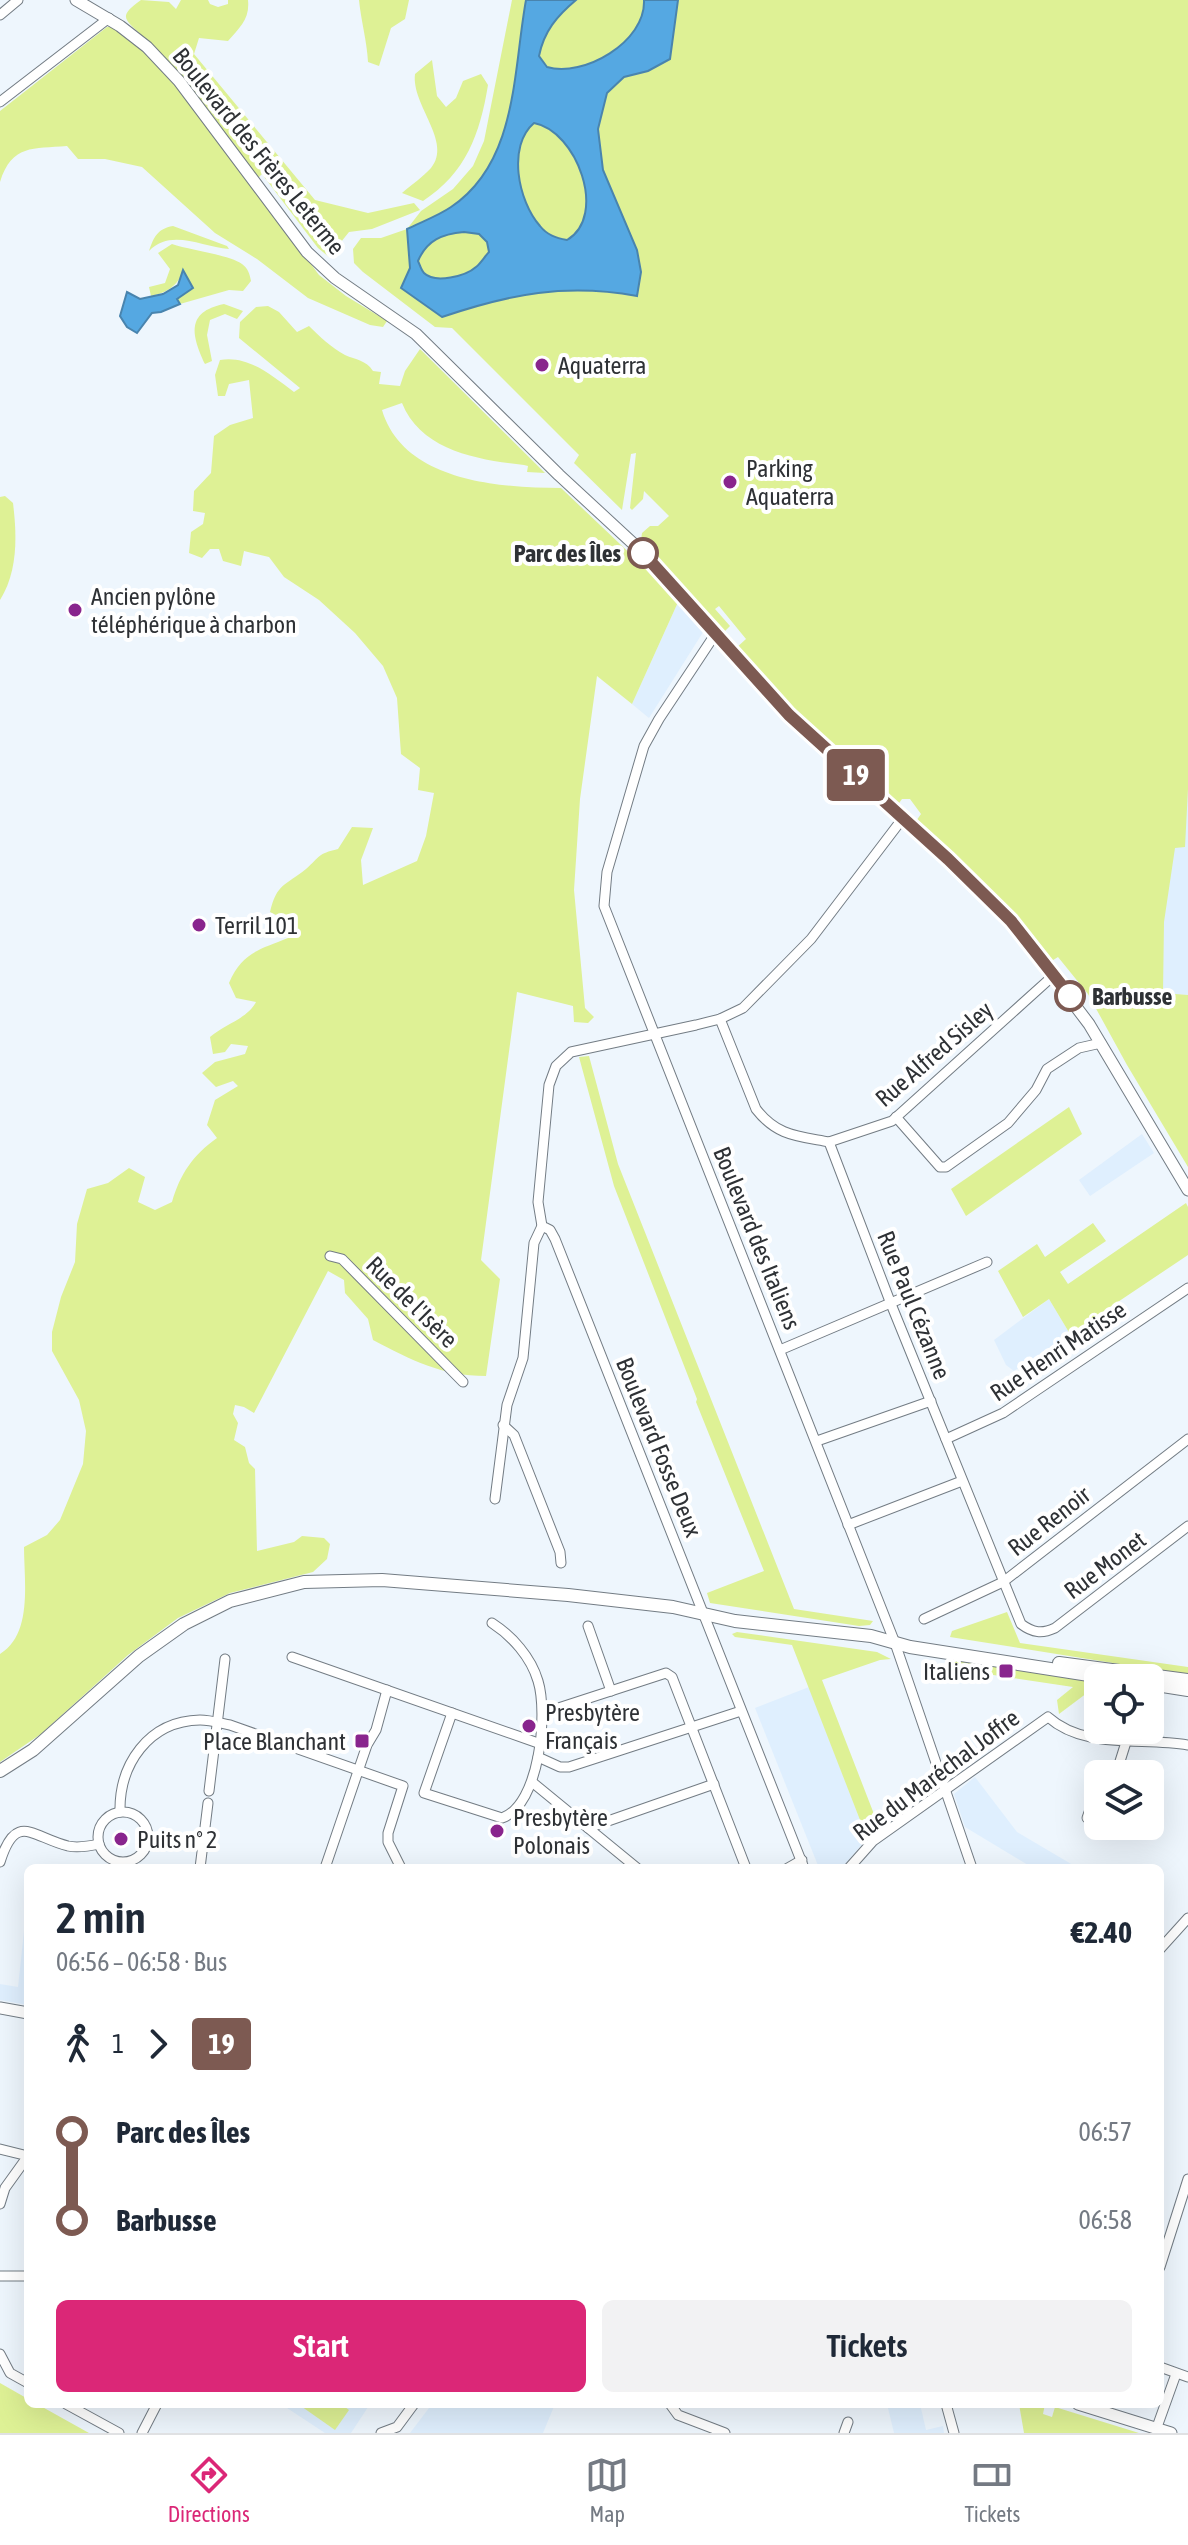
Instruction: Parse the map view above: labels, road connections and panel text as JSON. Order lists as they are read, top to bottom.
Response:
{
  "streets": {
    "street": [
      "Boulevard des Frères Leterme",
      "Rue Alfred Sisley",
      "Boulevard des Italiens",
      "Rue de l'Isère",
      "Rue Paul Cézanne",
      "Rue Henri Matisse",
      "Boulevard Fosse Deux",
      "Rue Renoir",
      "Rue Monet",
      "Rue du Maréchal Joffre"
    ]
  },
  "crossings": [
    ["Boulevard des Frères Leterme", "Rue Alfred Sisley"],
    ["Boulevard des Frères Leterme", "Boulevard des Italiens"],
    ["Rue Alfred Sisley", "Rue Paul Cézanne"],
    ["Boulevard des Italiens", "Boulevard Fosse Deux"],
    ["Boulevard des Italiens", "Rue du Maréchal Joffre"],
    ["Rue Paul Cézanne", "Rue Henri Matisse"],
    ["Rue Paul Cézanne", "Rue Renoir"],
    ["Rue Paul Cézanne", "Rue Monet"]
  ],
  "places": {
    "other": [
      "Aquaterra",
      "Parking Aquaterra",
      "Parc des Îles",
      "Ancien pylône téléphérique à charbon",
      "Terril 101",
      "Barbusse",
      "Presbytère Français",
      "Presbytère Polonais",
      "Puits n° 2"
    ],
    "transit": ["Italiens", "Place Blanchant"]
  },
  "lines": ["bus line 19"],
  "page": {
    "on_map": "19",
    "heading": ["2 min", "06:56 – 06:58 · Bus", "€2.40"],
    "legs": ["1", "19"],
    "list": [
      {
        "name": "Parc des Îles",
        "value": "06:57"
      },
      {
        "name": "Barbusse",
        "value": "06:58"
      }
    ],
    "buttons": ["Start", "Tickets"],
    "tabs": ["Directions", "Map", "Tickets"]
  }
}
